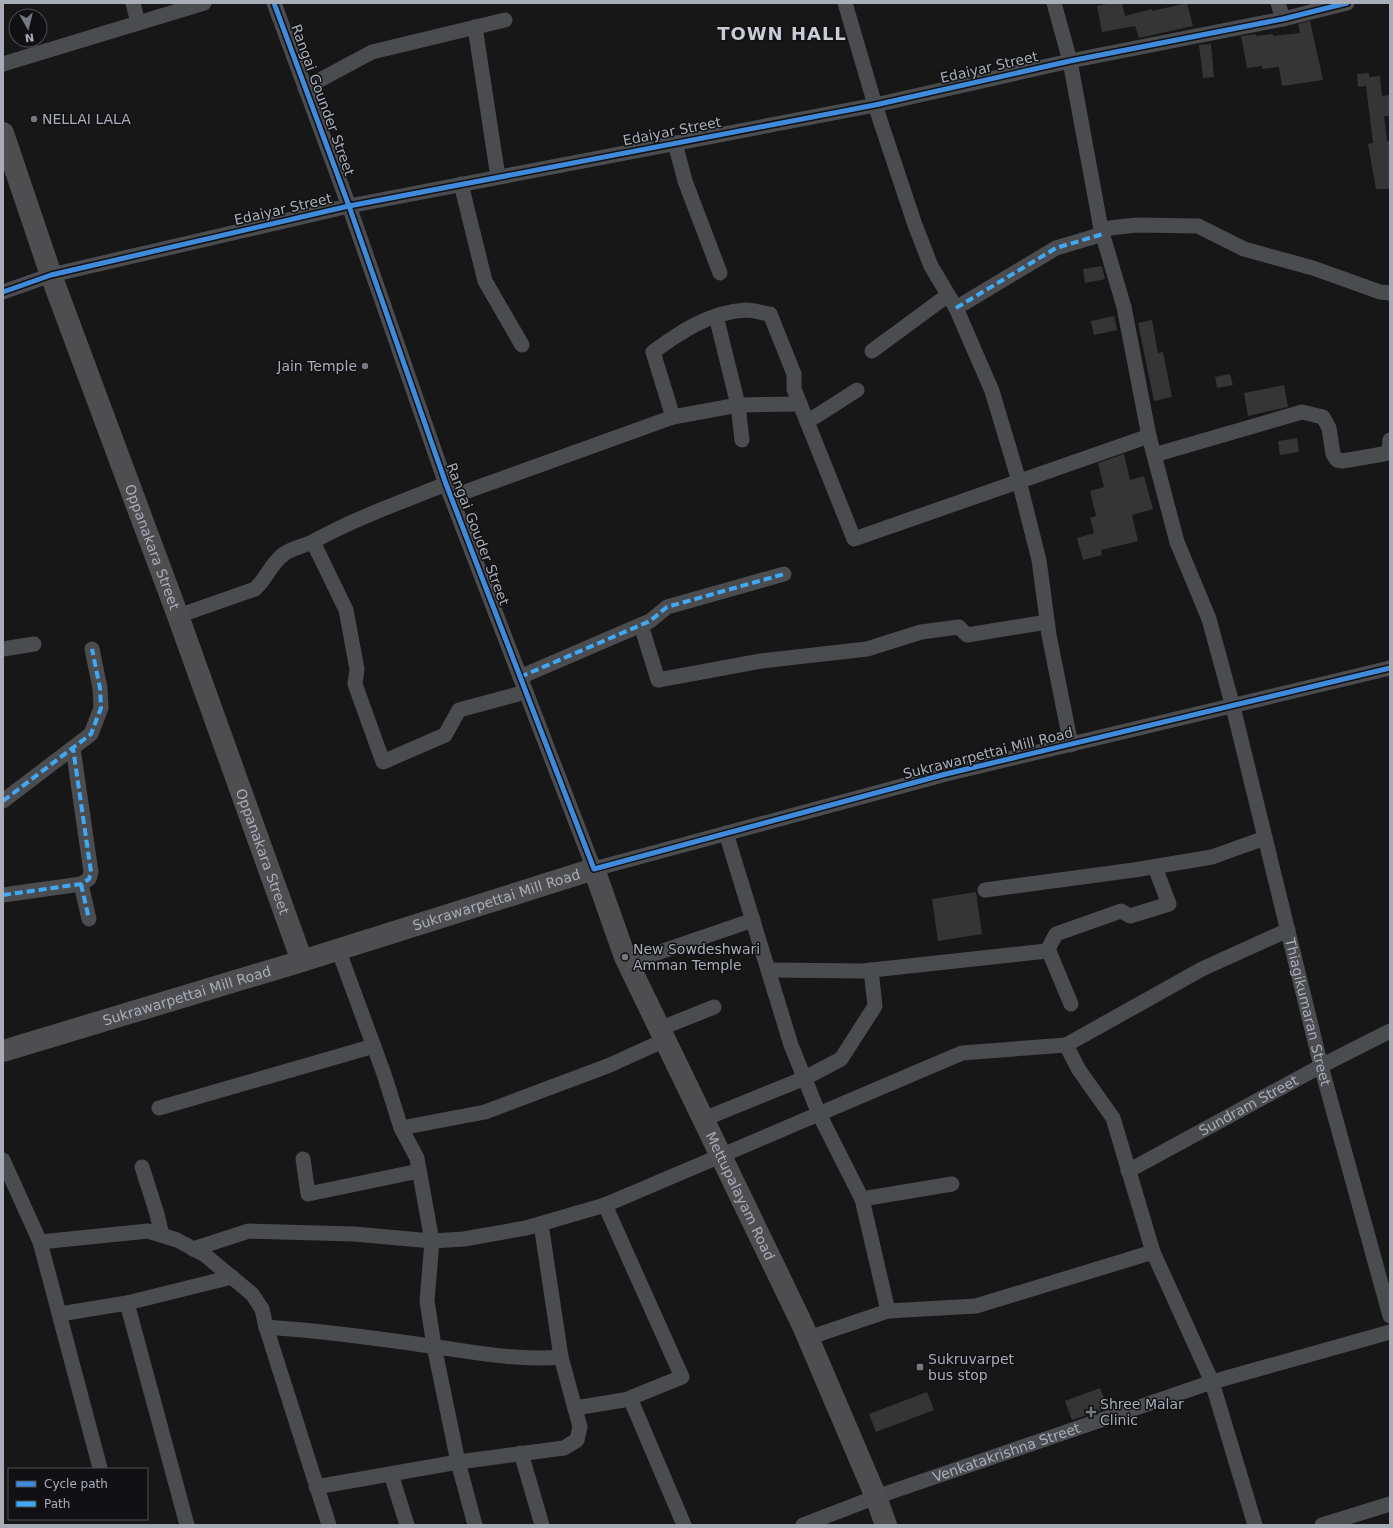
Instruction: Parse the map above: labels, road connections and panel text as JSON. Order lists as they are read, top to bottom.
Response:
{
  "streets": {
    "highway": ["Oppanakara Street", "Sukrawarpettai Mill Road", "Mettupalayam Road"],
    "street": [
      "Edaiyar Street",
      "Rangai Gounder Street",
      "Rangai Gouder Street",
      "Thiagikumaran Street",
      "Sundram Street",
      "Venkatakrishna Street"
    ]
  },
  "crossings": [
    ["Edaiyar Street", "Rangai Gounder Street"],
    ["Edaiyar Street", "Rangai Gouder Street"],
    ["Edaiyar Street", "Oppanakara Street"],
    ["Edaiyar Street", "Thiagikumaran Street"],
    ["Rangai Gounder Street", "Rangai Gouder Street"],
    ["Rangai Gouder Street", "Sukrawarpettai Mill Road"],
    ["Rangai Gouder Street", "Mettupalayam Road"],
    ["Oppanakara Street", "Sukrawarpettai Mill Road"],
    ["Sukrawarpettai Mill Road", "Thiagikumaran Street"],
    ["Sukrawarpettai Mill Road", "Mettupalayam Road"],
    ["Thiagikumaran Street", "Sundram Street"],
    ["Mettupalayam Road", "Venkatakrishna Street"]
  ],
  "districts": ["TOWN HALL"],
  "places": {
    "other": ["NELLAI LALA", "Jain Temple", "New Sowdeshwari Amman Temple"],
    "transit": ["Sukruvarpet bus stop"],
    "health": ["Shree Malar Clinic"]
  },
  "legend": ["Cycle path", "Path"],
  "north": "bottom"
}
